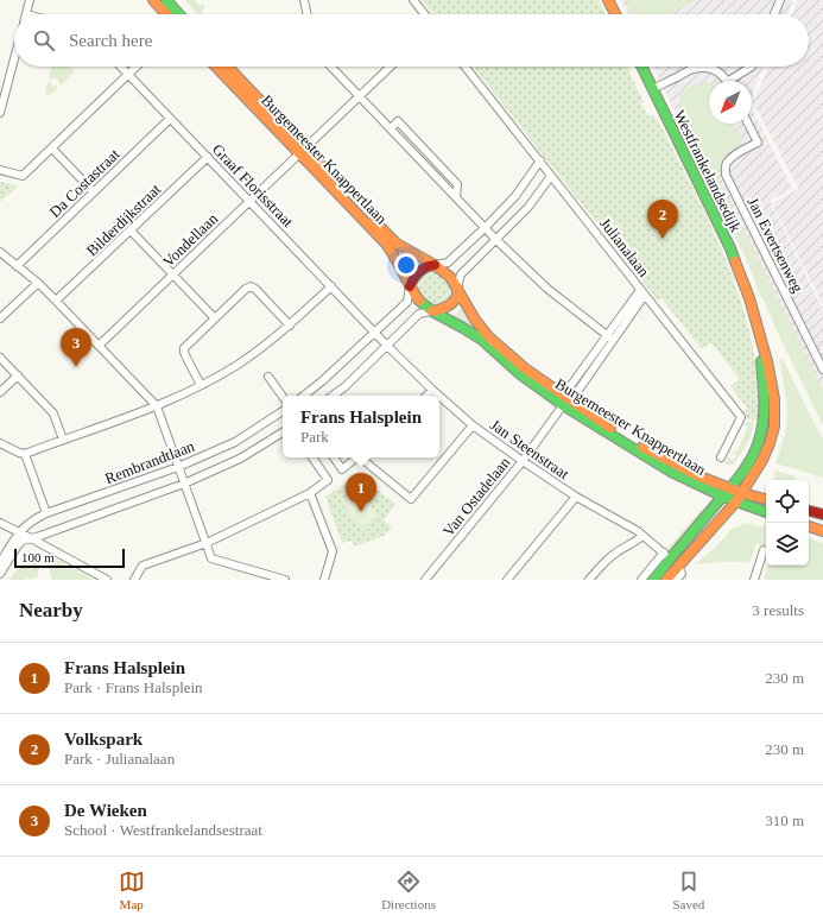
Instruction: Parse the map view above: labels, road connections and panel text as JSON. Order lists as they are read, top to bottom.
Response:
{
  "streets": {
    "main road": ["Burgemeester Knappertlaan", "Westfrankelandsedijk"],
    "street": [
      "Da Costastraat",
      "Graaf Florisstraat",
      "Bilderdijkstraat",
      "Vondellaan",
      "Jan Evertsenweg",
      "Julianalaan",
      "Jan Steenstraat",
      "Rembrandtlaan",
      "Van Ostadelaan"
    ]
  },
  "crossings": [
    ["Burgemeester Knappertlaan", "Westfrankelandsedijk"],
    ["Burgemeester Knappertlaan", "Vondellaan"],
    ["Burgemeester Knappertlaan", "Van Ostadelaan"],
    ["Westfrankelandsedijk", "Jan Steenstraat"],
    ["Da Costastraat", "Graaf Florisstraat"],
    ["Graaf Florisstraat", "Bilderdijkstraat"],
    ["Graaf Florisstraat", "Vondellaan"],
    ["Julianalaan", "Van Ostadelaan"],
    ["Jan Steenstraat", "Van Ostadelaan"]
  ],
  "scale_bar": "100 m",
  "north": "bottom left",
  "page": {
    "search": "Search here",
    "pins": ["2", "3", "1"],
    "popup": ["Frans Halsplein", "Park"],
    "scale": "100 m",
    "heading": ["Nearby", "3 results"],
    "list": [
      {
        "mark": "1",
        "name": "Frans Halsplein",
        "note": "Park · Frans Halsplein",
        "value": "230 m"
      },
      {
        "mark": "2",
        "name": "Volkspark",
        "note": "Park · Julianalaan",
        "value": "230 m"
      },
      {
        "mark": "3",
        "name": "De Wieken",
        "note": "School · Westfrankelandsestraat",
        "value": "310 m"
      }
    ],
    "nav": ["Map", "Directions", "Saved"]
  }
}
